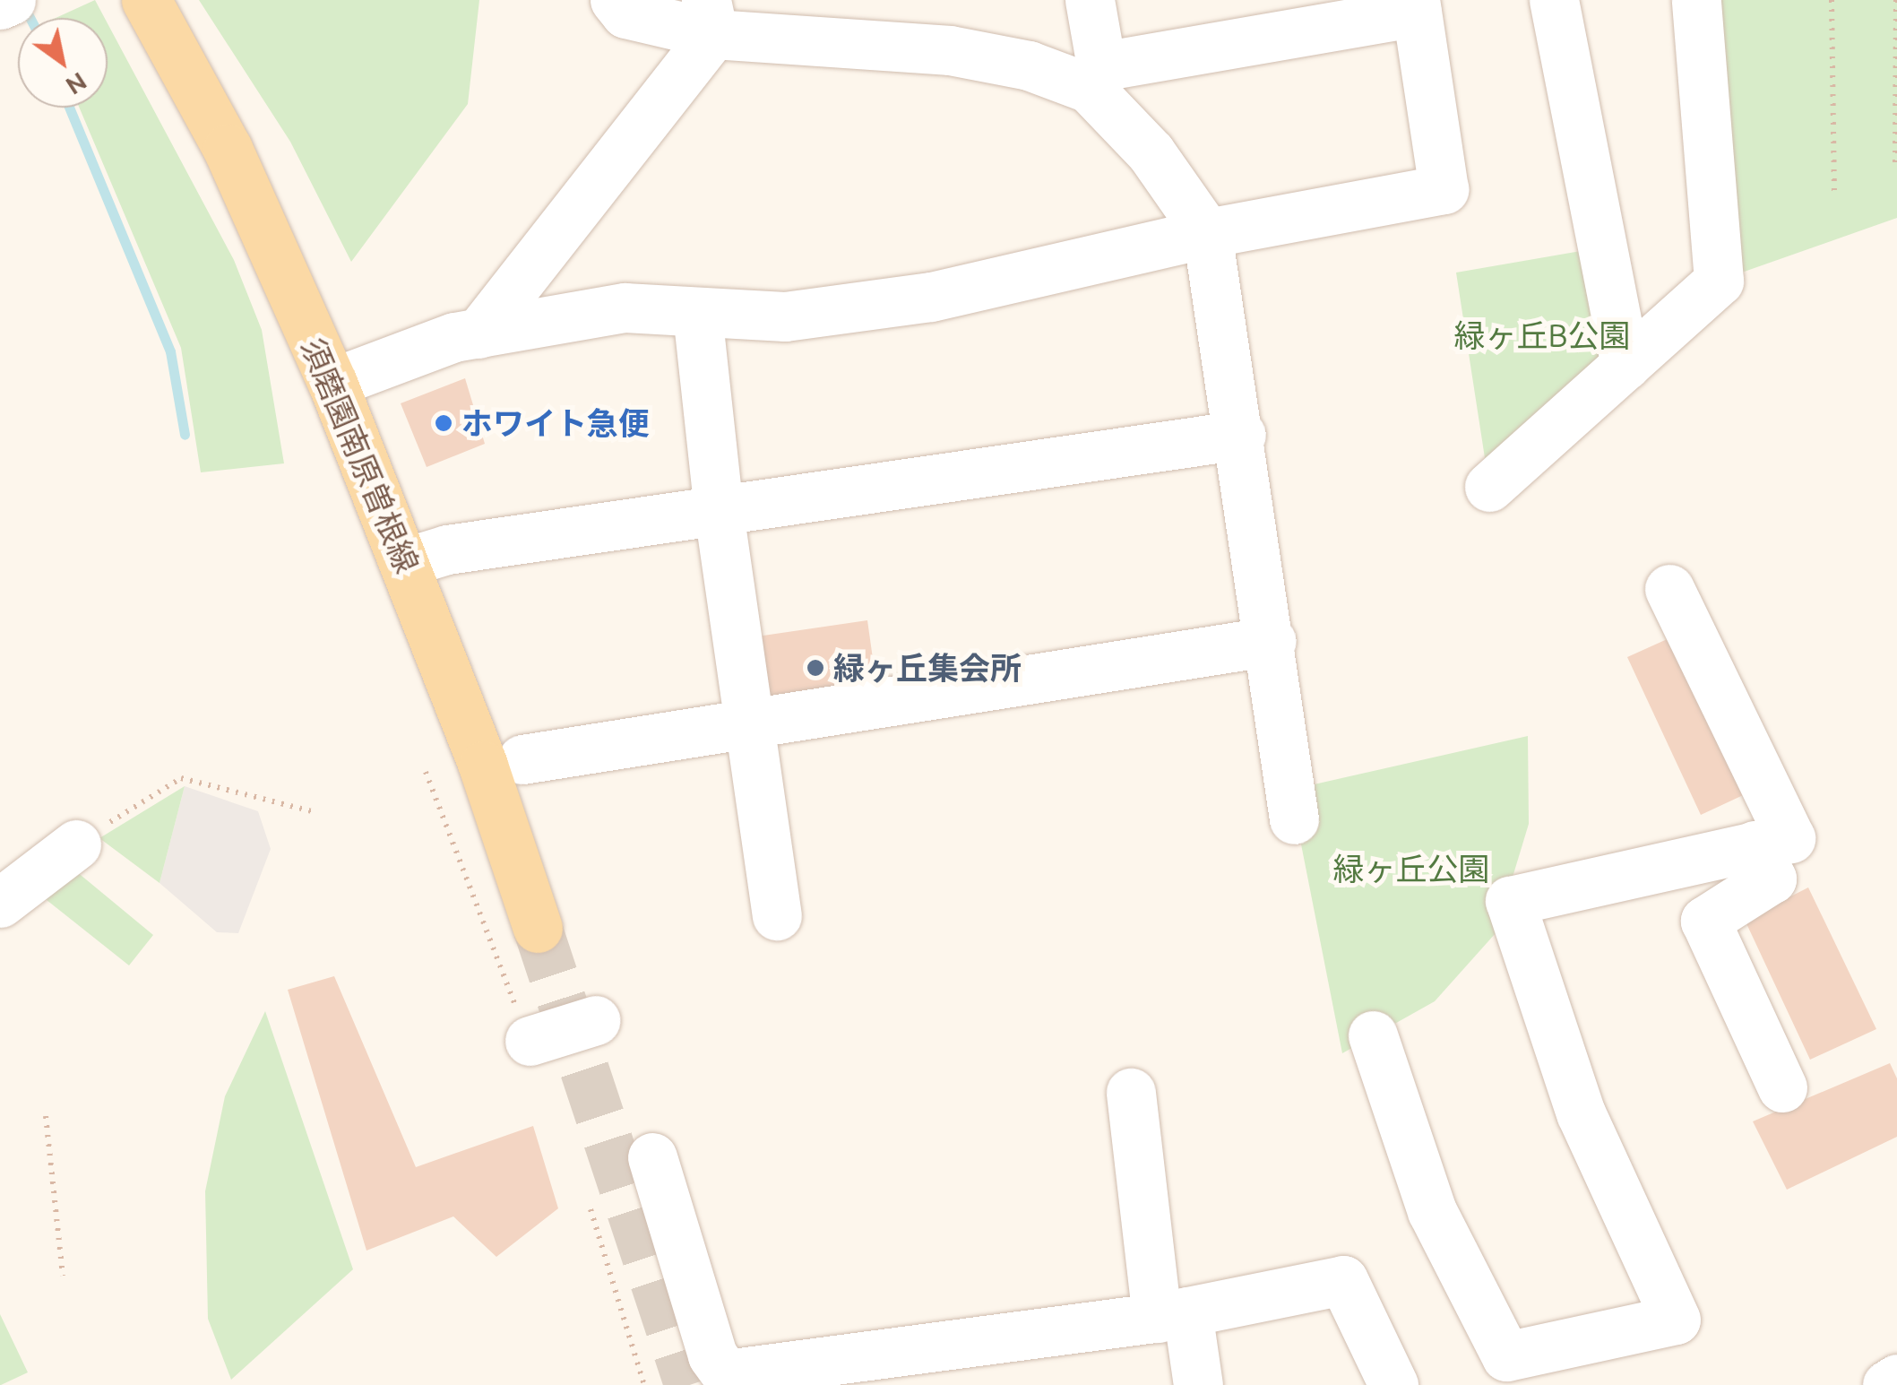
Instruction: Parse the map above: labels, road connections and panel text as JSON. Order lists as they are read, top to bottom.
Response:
{
  "streets": {
    "main road": ["須磨園南原曽根線"]
  },
  "parks": ["緑ヶ丘B公園", "緑ヶ丘公園"],
  "places": ["ホワイト急便", "緑ヶ丘集会所"],
  "north": "bottom right"
}
